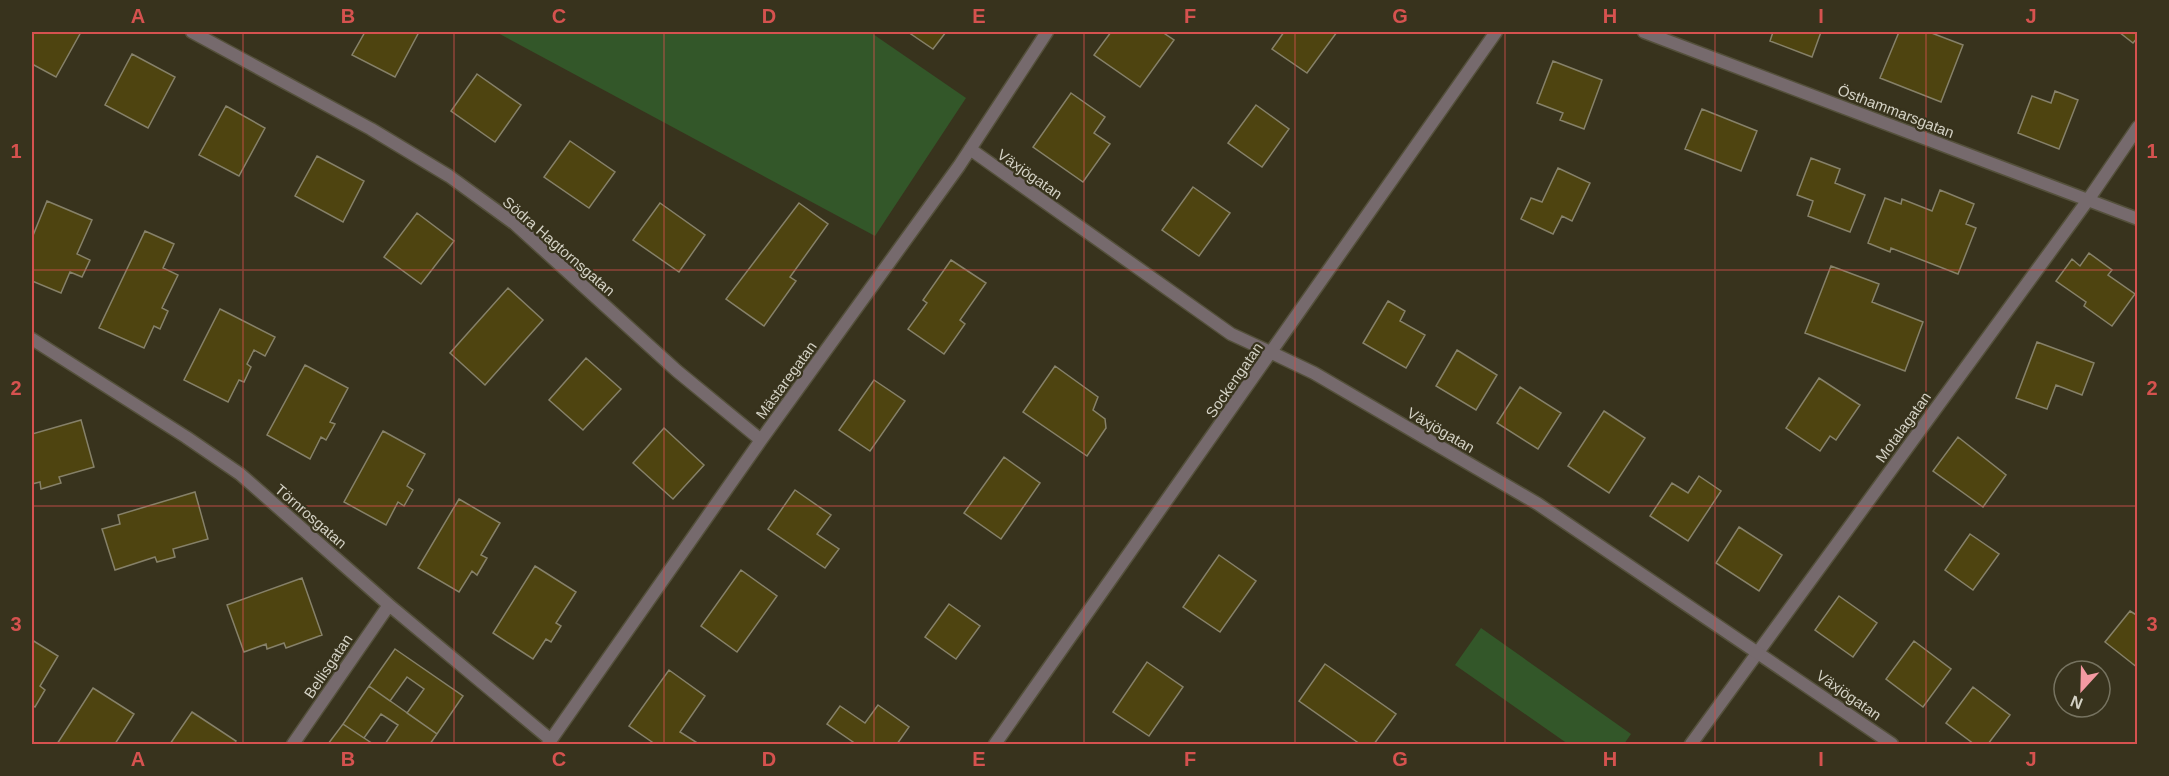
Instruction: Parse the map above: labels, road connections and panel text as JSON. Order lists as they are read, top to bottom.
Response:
{
  "streets": {
    "street": [
      "Östhammarsgatan",
      "Växjögatan",
      "Södra Hagtornsgatan",
      "Mästaregatan",
      "Sockengatan",
      "Motalagatan",
      "Törnrosgatan",
      "Bellisgatan"
    ]
  },
  "crossings": [
    ["Östhammarsgatan", "Motalagatan"],
    ["Växjögatan", "Mästaregatan"],
    ["Växjögatan", "Sockengatan"],
    ["Växjögatan", "Motalagatan"],
    ["Södra Hagtornsgatan", "Mästaregatan"],
    ["Mästaregatan", "Törnrosgatan"],
    ["Törnrosgatan", "Bellisgatan"]
  ],
  "north": "bottom",
  "grid": {
    "columns": [
      "A",
      "B",
      "C",
      "D",
      "E",
      "F",
      "G",
      "H",
      "I",
      "J"
    ],
    "rows": ["1", "2", "3"]
  }
}
